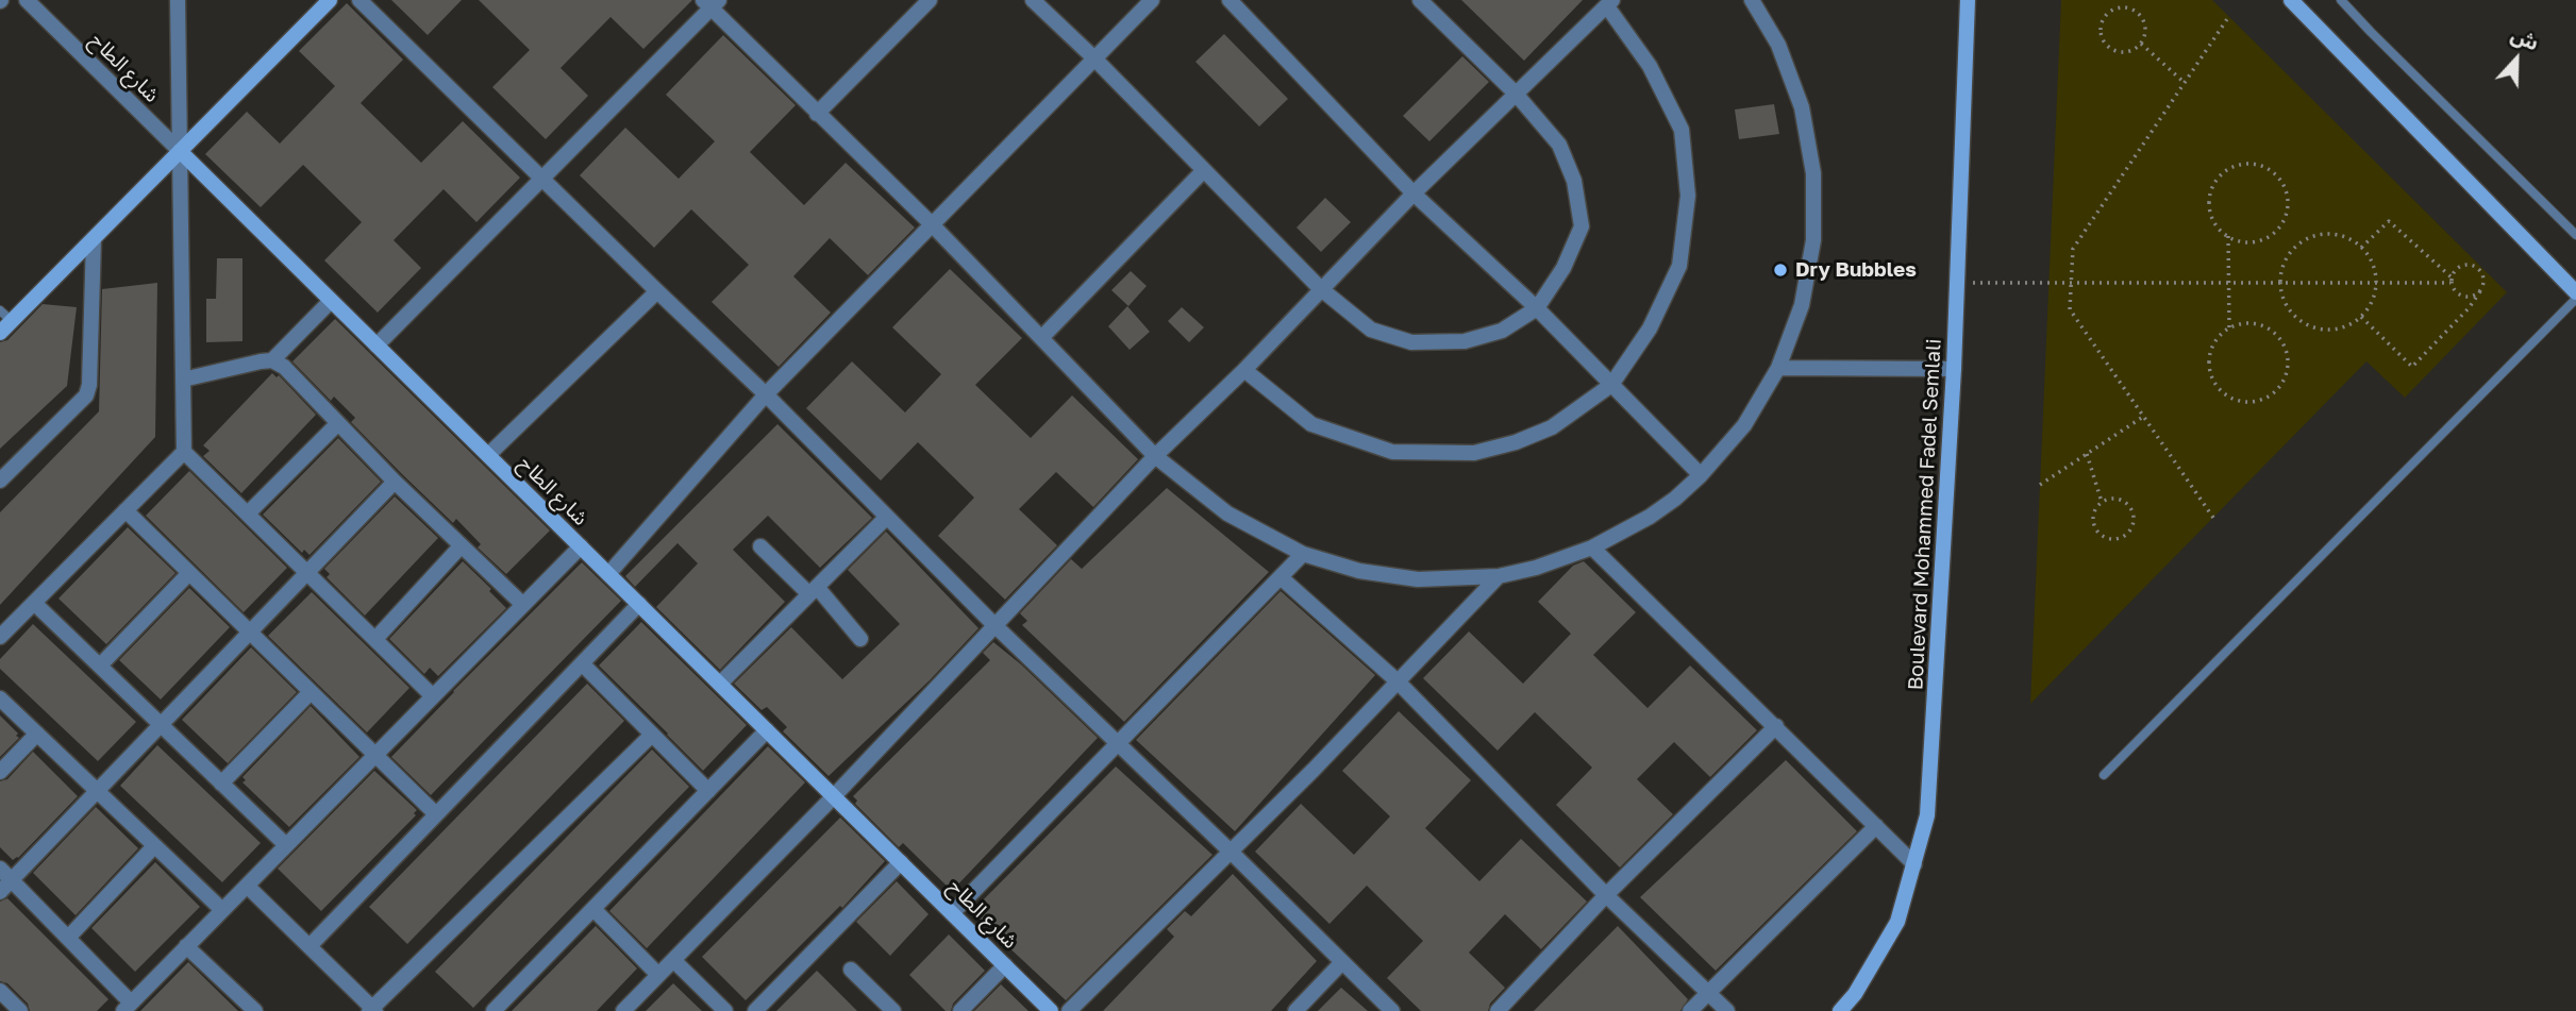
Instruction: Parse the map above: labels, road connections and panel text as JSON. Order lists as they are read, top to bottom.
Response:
{
  "streets": {
    "street": ["شارع الطاح", "Boulevard Mohammed Fadel Semlali"]
  },
  "places": ["Dry Bubbles"],
  "north": "top"
}
